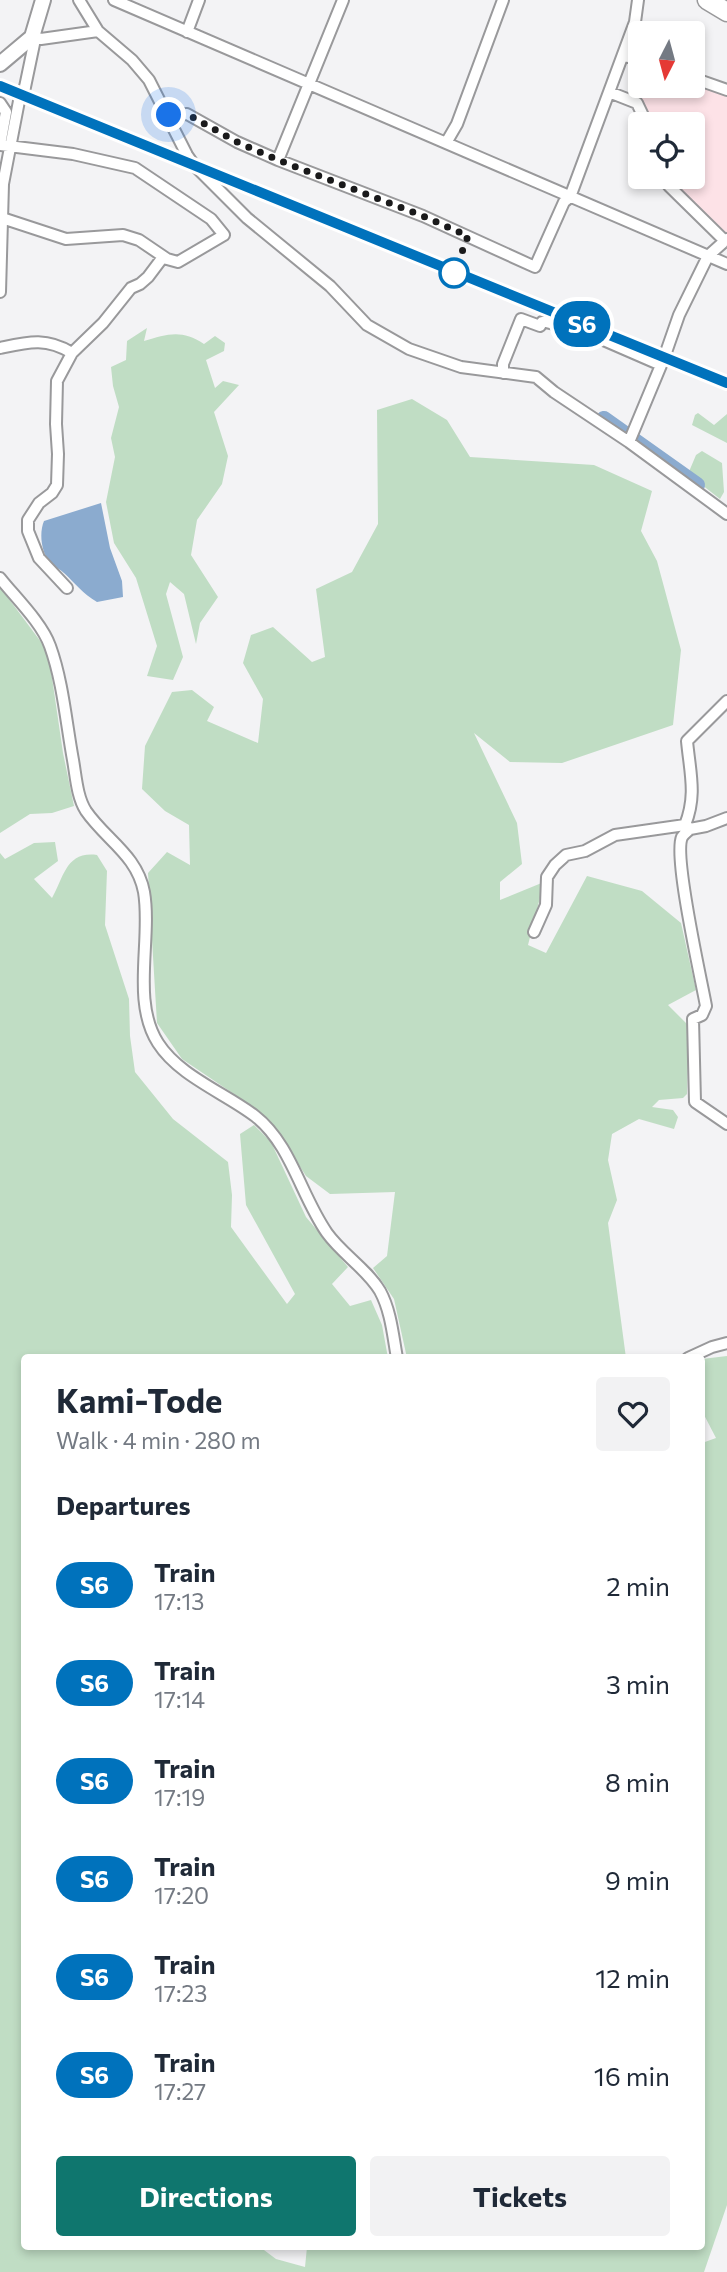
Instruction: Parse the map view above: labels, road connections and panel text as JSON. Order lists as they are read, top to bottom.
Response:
{
  "north": "bottom",
  "page": {
    "on_map": "S6",
    "heading": [
      ["Kami-Tode", "Walk · 4 min · 280 m"],
      "Departures"
    ],
    "list": [
      {
        "mark": "S6",
        "name": "Train",
        "note": "17:13",
        "value": "2 min"
      },
      {
        "mark": "S6",
        "name": "Train",
        "note": "17:14",
        "value": "3 min"
      },
      {
        "mark": "S6",
        "name": "Train",
        "note": "17:19",
        "value": "8 min"
      },
      {
        "mark": "S6",
        "name": "Train",
        "note": "17:20",
        "value": "9 min"
      },
      {
        "mark": "S6",
        "name": "Train",
        "note": "17:23",
        "value": "12 min"
      },
      {
        "mark": "S6",
        "name": "Train",
        "note": "17:27",
        "value": "16 min"
      }
    ],
    "buttons": ["Directions", "Tickets"]
  }
}
